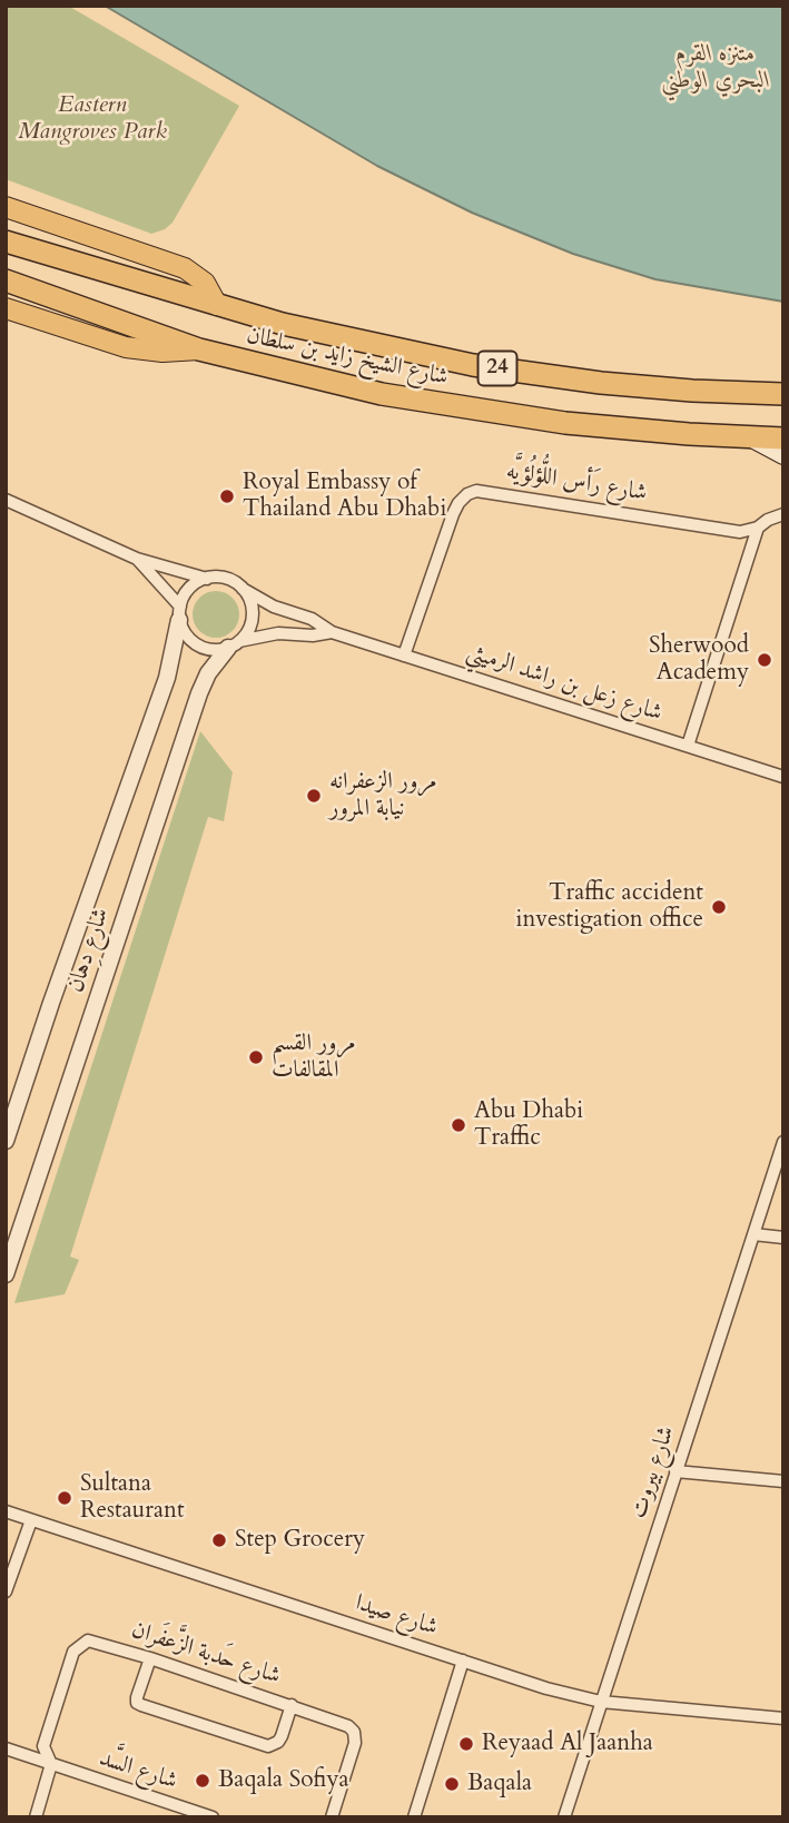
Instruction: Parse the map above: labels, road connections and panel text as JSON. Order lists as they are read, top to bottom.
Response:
{
  "streets": {
    "highway": ["شارع الشيخ زايد بن سلطان", "24"],
    "street": [
      "شارع رَأس اللُّؤلُؤيَّه",
      "شارع زعل بن راشد الرميثي",
      "شارع دِهان",
      "شارع بيروت",
      "شارع صيدا",
      "شارع حَدبة الزَّعفَران",
      "شارع السَّد"
    ]
  },
  "crossings": [
    ["شارع رَأس اللُّؤلُؤيَّه", "شارع زعل بن راشد الرميثي"],
    ["شارع زعل بن راشد الرميثي", "شارع دِهان"],
    ["شارع بيروت", "شارع صيدا"],
    ["شارع حَدبة الزَّعفَران", "شارع السَّد"]
  ],
  "parks": ["متنزه القرم البحري الوطني", "Eastern Mangroves Park"],
  "places": [
    "Royal Embassy of Thailand Abu Dhabi",
    "Sherwood Academy",
    "مرور الزعفرانه نيابة المرور",
    "Traffic accident investigation office",
    "مرور القسم المقالفات",
    "Abu Dhabi Traffic",
    "Sultana Restaurant",
    "Step Grocery",
    "Reyaad Al Jaanha",
    "Baqala Sofiya",
    "Baqala"
  ]
}
